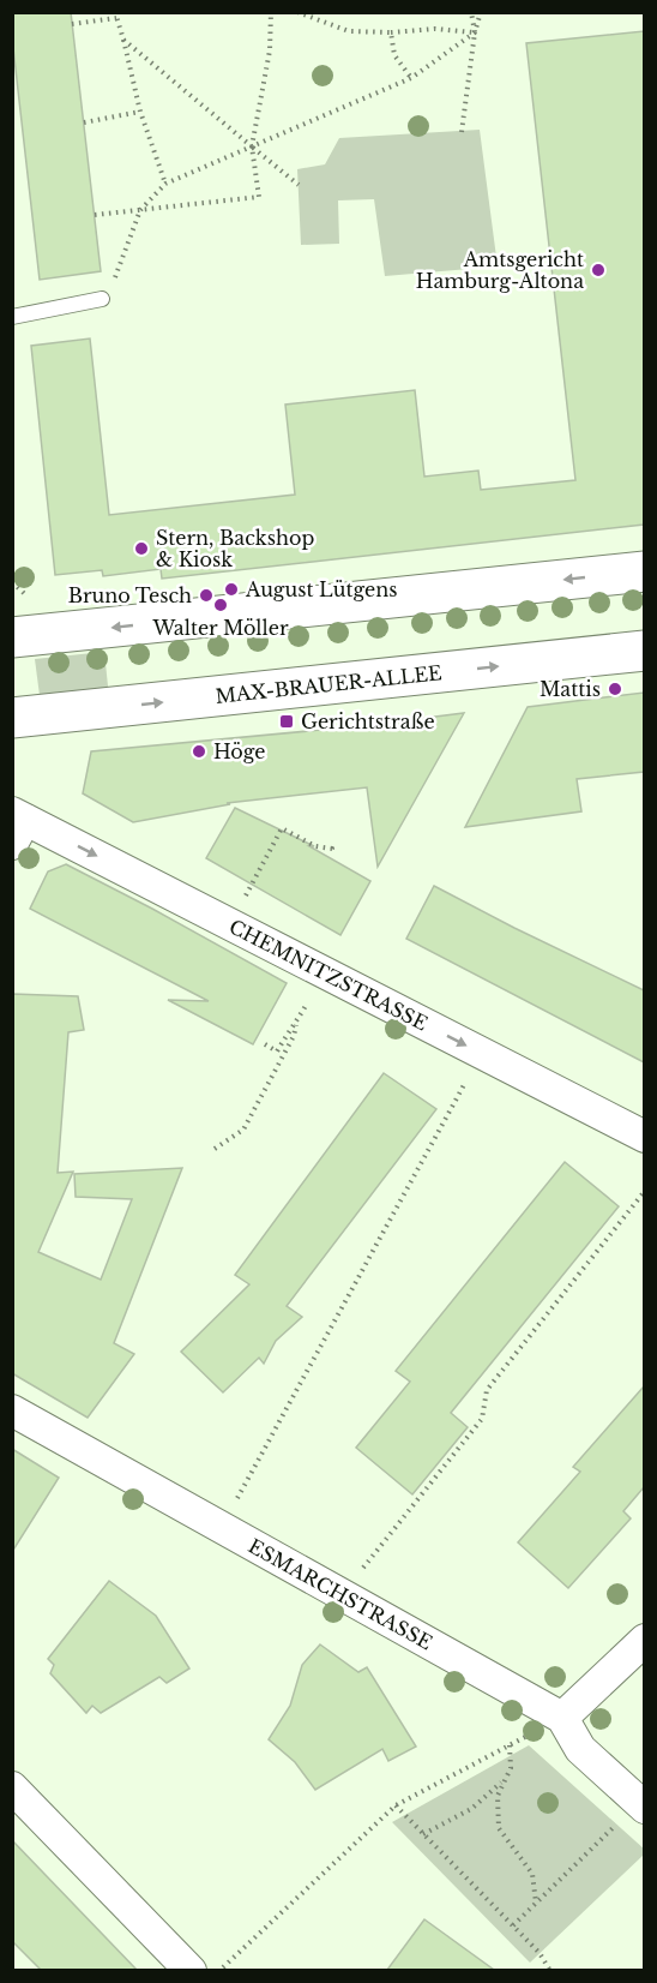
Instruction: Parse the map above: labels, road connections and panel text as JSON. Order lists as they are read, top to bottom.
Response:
{
  "streets": {
    "main road": ["MAX-BRAUER-ALLEE"],
    "street": ["CHEMNITZSTRASSE", "ESMARCHSTRASSE"]
  },
  "one_way": ["CHEMNITZSTRASSE"],
  "places": {
    "other": [
      "Amtsgericht Hamburg-Altona",
      "Stern, Backshop & Kiosk",
      "August Lütgens",
      "Bruno Tesch",
      "Walter Möller",
      "Mattis",
      "Höge"
    ],
    "transit": ["Gerichtstraße"]
  }
}
